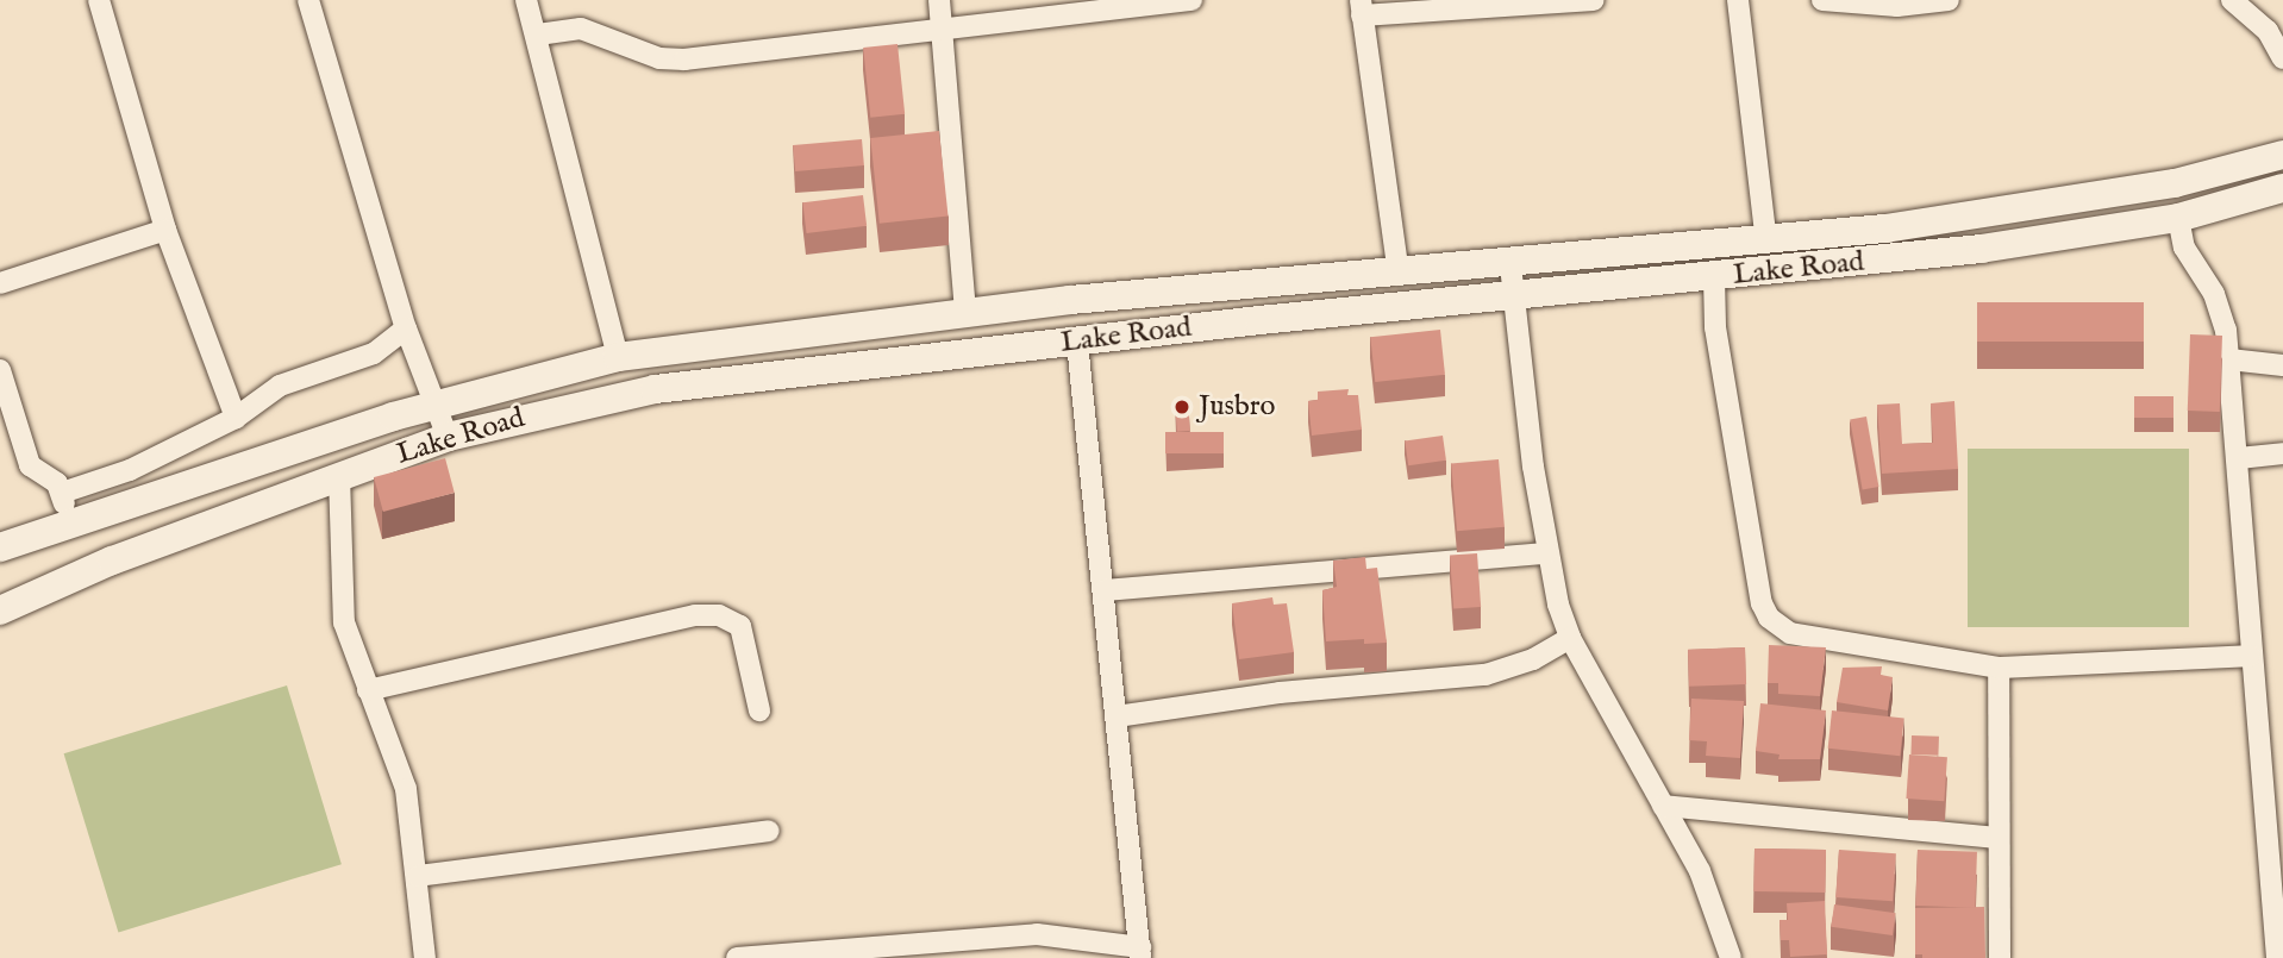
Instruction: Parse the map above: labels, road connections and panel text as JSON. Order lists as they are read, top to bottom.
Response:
{
  "streets": {
    "main road": ["Lake Road"]
  },
  "places": ["Jusbro"]
}
